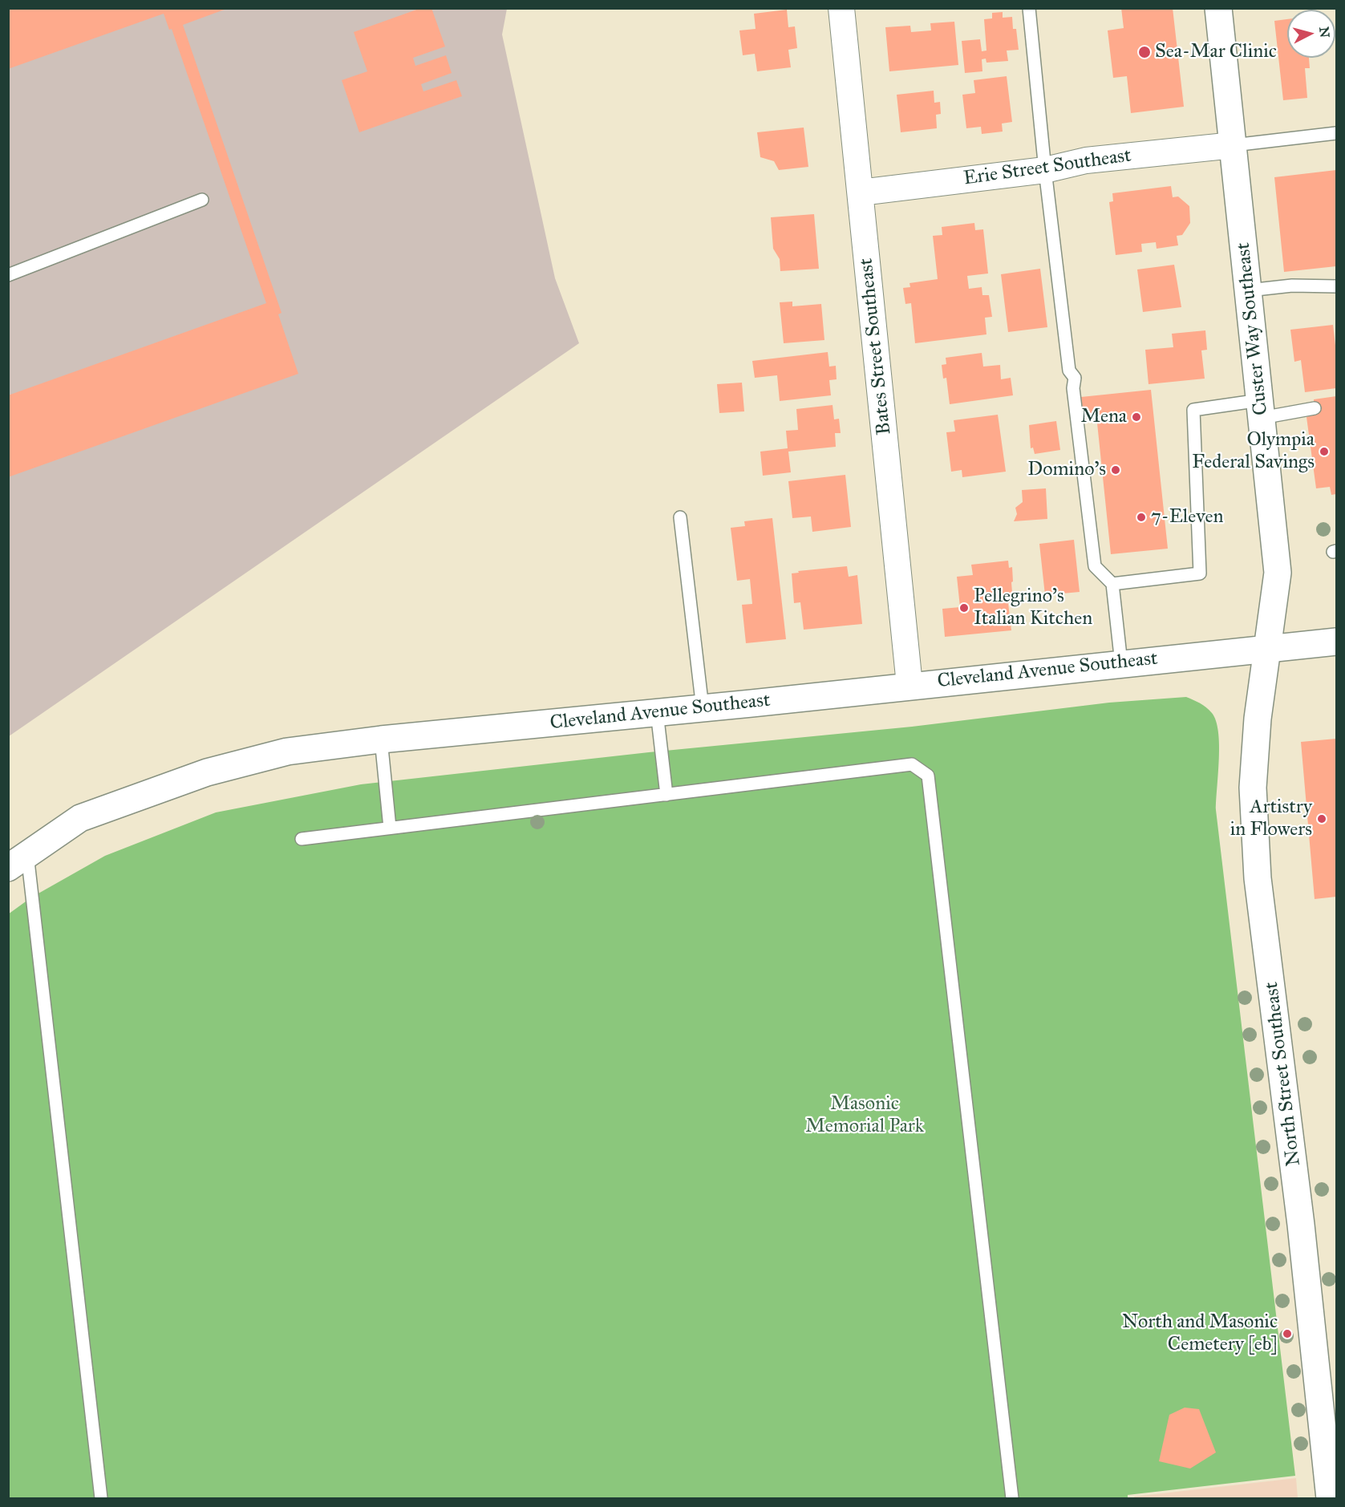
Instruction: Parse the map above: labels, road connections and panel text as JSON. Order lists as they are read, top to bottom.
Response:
{
  "streets": {
    "main road": ["Custer Way Southeast", "Cleveland Avenue Southeast", "North Street Southeast"],
    "street": ["Erie Street Southeast", "Bates Street Southeast"]
  },
  "crossings": [
    ["Erie Street Southeast", "Custer Way Southeast"],
    ["Erie Street Southeast", "Bates Street Southeast"],
    ["Custer Way Southeast", "Cleveland Avenue Southeast"],
    ["Custer Way Southeast", "North Street Southeast"],
    ["Bates Street Southeast", "Cleveland Avenue Southeast"],
    ["Cleveland Avenue Southeast", "North Street Southeast"]
  ],
  "parks": ["Masonic Memorial Park"],
  "places": [
    "Sea-Mar Clinic",
    "Mena",
    "Olympia Federal Savings",
    "Domino's",
    "7-Eleven",
    "Pellegrino's Italian Kitchen",
    "Artistry in Flowers",
    "North and Masonic Cemetery [eb]"
  ],
  "north": "right"
}
